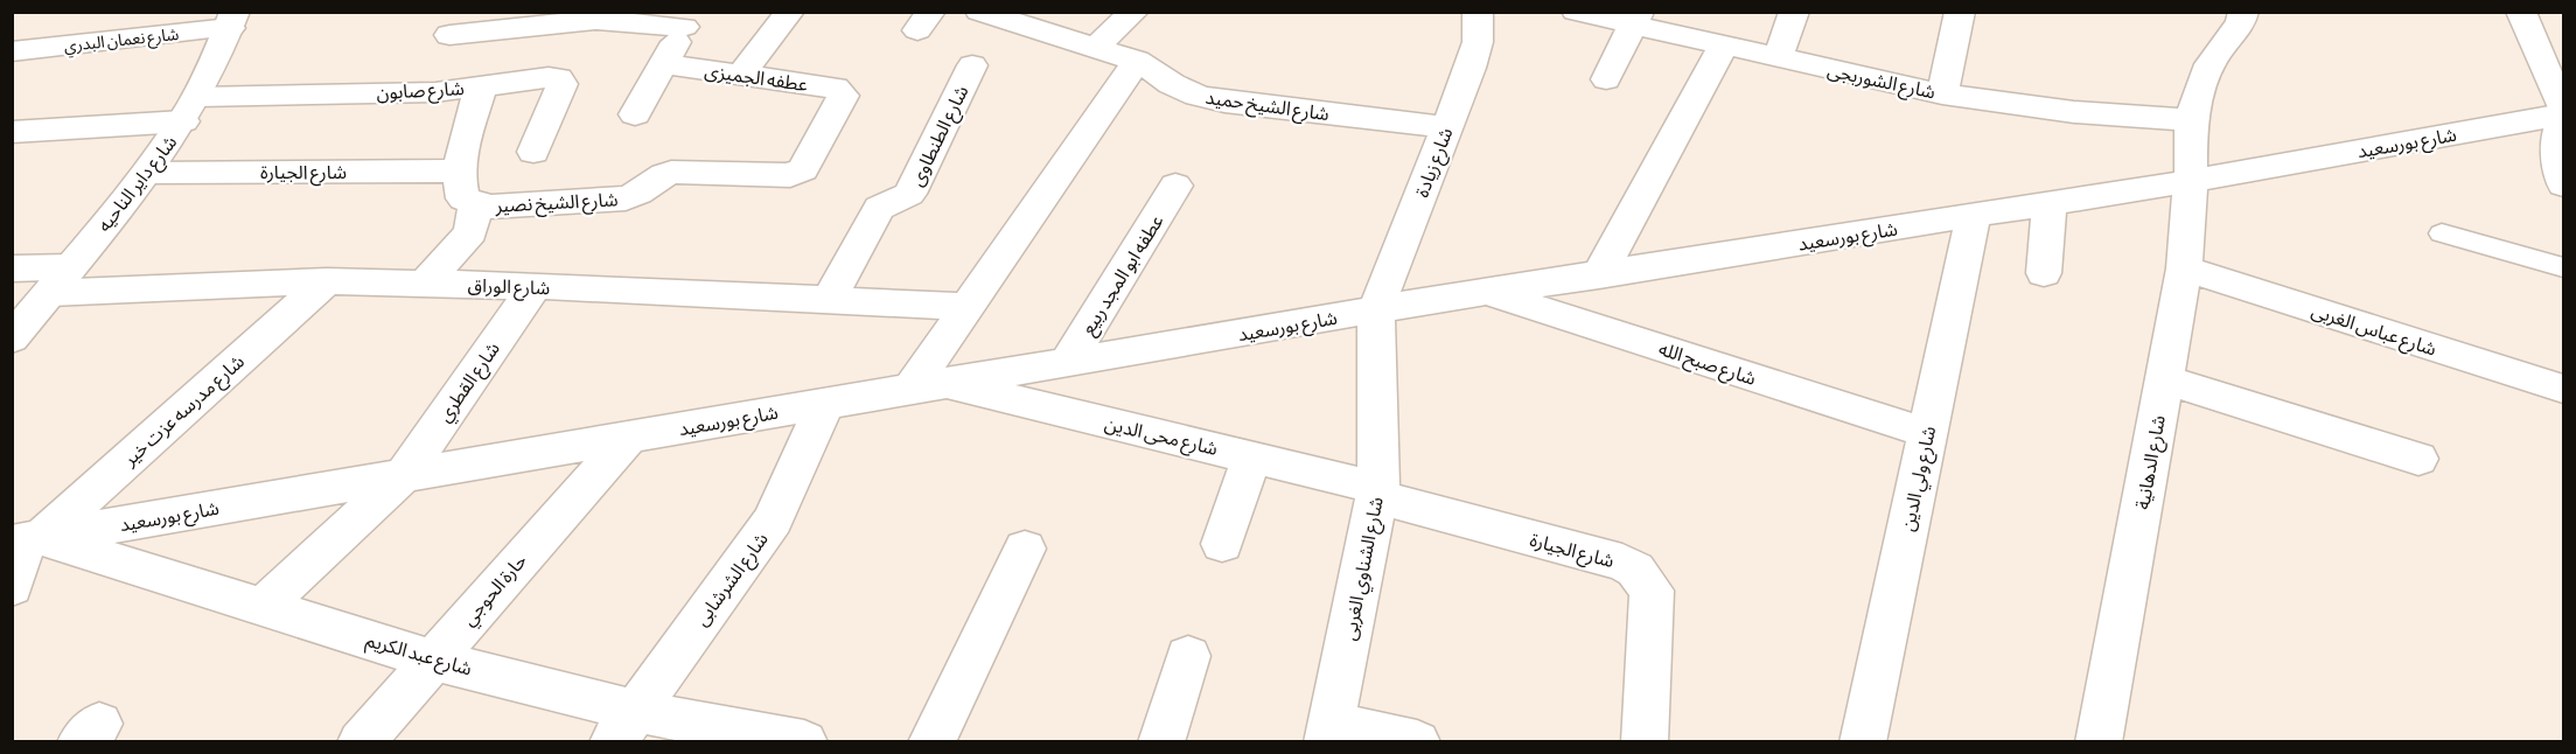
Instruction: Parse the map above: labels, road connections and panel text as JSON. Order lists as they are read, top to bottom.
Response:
{
  "streets": {
    "street": [
      "شارع نعمان البدري",
      "عطفه الجميزى",
      "شارع الشوربجى",
      "شارع صابون",
      "شارع الشيخ حميد",
      "شارع الطنطاوى",
      "شارع بورسعيد",
      "شارع زيادة",
      "شارع الجيارة",
      "شارع داير الناحيه",
      "شارع الشيخ نصير",
      "عطفه ابو المجد ربيع",
      "شارع الوراق",
      "شارع عباس الغربى",
      "شارع صبح الله",
      "شارع القطري",
      "شارع مدرسه عزت خير",
      "شارع محى الدين",
      "شارع الدهانية",
      "شارع ولي الدين",
      "شارع الشناوي الغربى",
      "شارع الشرشابى",
      "حارة الحوجي",
      "شارع عبد الكريم"
    ]
  },
  "crossings": [
    ["شارع نعمان البدري", "شارع داير الناحيه"],
    ["عطفه الجميزى", "شارع الشيخ نصير"],
    ["شارع الشوربجى", "شارع الدهانية"],
    ["شارع صابون", "شارع داير الناحيه"],
    ["شارع الشيخ حميد", "شارع زيادة"],
    ["شارع الطنطاوى", "شارع الوراق"],
    ["شارع بورسعيد", "شارع زيادة"],
    ["شارع بورسعيد", "عطفه ابو المجد ربيع"],
    ["شارع بورسعيد", "شارع صبح الله"],
    ["شارع بورسعيد", "شارع القطري"],
    ["شارع بورسعيد", "شارع مدرسه عزت خير"],
    ["شارع بورسعيد", "شارع محى الدين"],
    ["شارع بورسعيد", "شارع الدهانية"],
    ["شارع بورسعيد", "شارع ولي الدين"],
    ["شارع بورسعيد", "شارع الشناوي الغربى"],
    ["شارع بورسعيد", "شارع الشرشابى"],
    ["شارع بورسعيد", "حارة الحوجي"],
    ["شارع بورسعيد", "شارع عبد الكريم"],
    ["شارع زيادة", "شارع الشناوي الغربى"],
    ["شارع الجيارة", "شارع داير الناحيه"],
    ["شارع الجيارة", "شارع الشيخ نصير"],
    ["شارع الجيارة", "شارع محى الدين"],
    ["شارع الجيارة", "شارع الشناوي الغربى"],
    ["شارع داير الناحيه", "شارع الوراق"],
    ["شارع الوراق", "شارع القطري"],
    ["شارع الوراق", "شارع مدرسه عزت خير"],
    ["شارع عباس الغربى", "شارع الدهانية"],
    ["شارع صبح الله", "شارع ولي الدين"],
    ["شارع القطري", "شارع عبد الكريم"],
    ["شارع مدرسه عزت خير", "شارع عبد الكريم"],
    ["شارع محى الدين", "شارع الشناوي الغربى"],
    ["شارع الشرشابى", "شارع عبد الكريم"],
    ["حارة الحوجي", "شارع عبد الكريم"]
  ]
}
